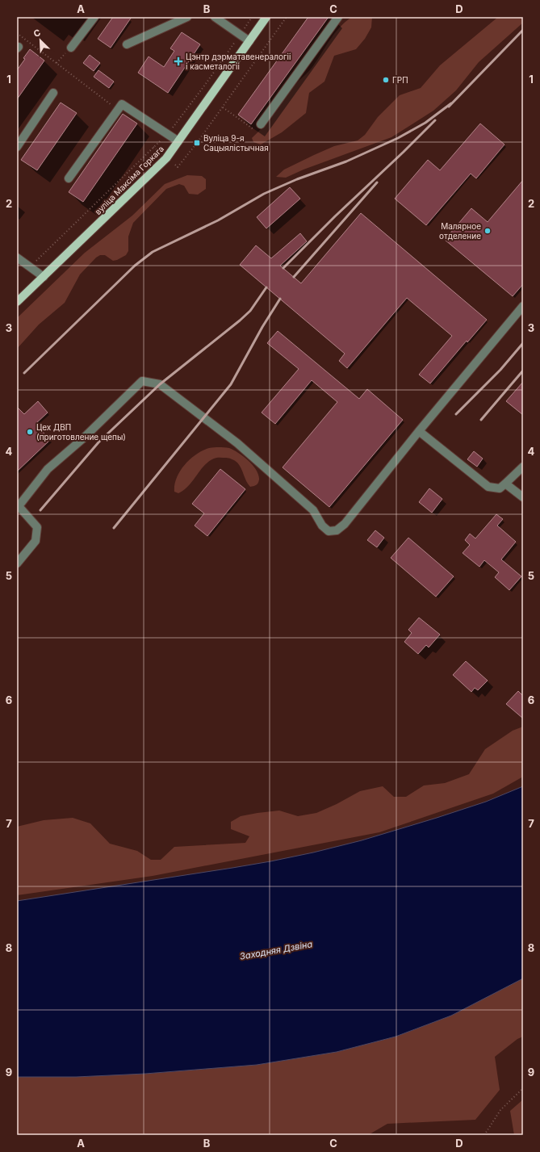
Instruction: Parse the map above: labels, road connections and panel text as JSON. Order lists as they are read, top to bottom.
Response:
{
  "streets": {
    "main road": ["вуліца Максіма Горкага"]
  },
  "water": ["Заходняя Дзвіна"],
  "places": {
    "health": ["Цэнтр дэрматавенералогіі і касметалогіі"],
    "other": ["ГРП", "Малярное отделение", "Цех ДВП (приготовление щепы)"],
    "transit": ["Вуліца 9-я Сацыялістычная"]
  },
  "north": "top left",
  "grid": {
    "columns": [
      "A",
      "B",
      "C",
      "D"
    ],
    "rows": [
      "1",
      "2",
      "3",
      "4",
      "5",
      "6",
      "7",
      "8",
      "9"
    ]
  }
}
